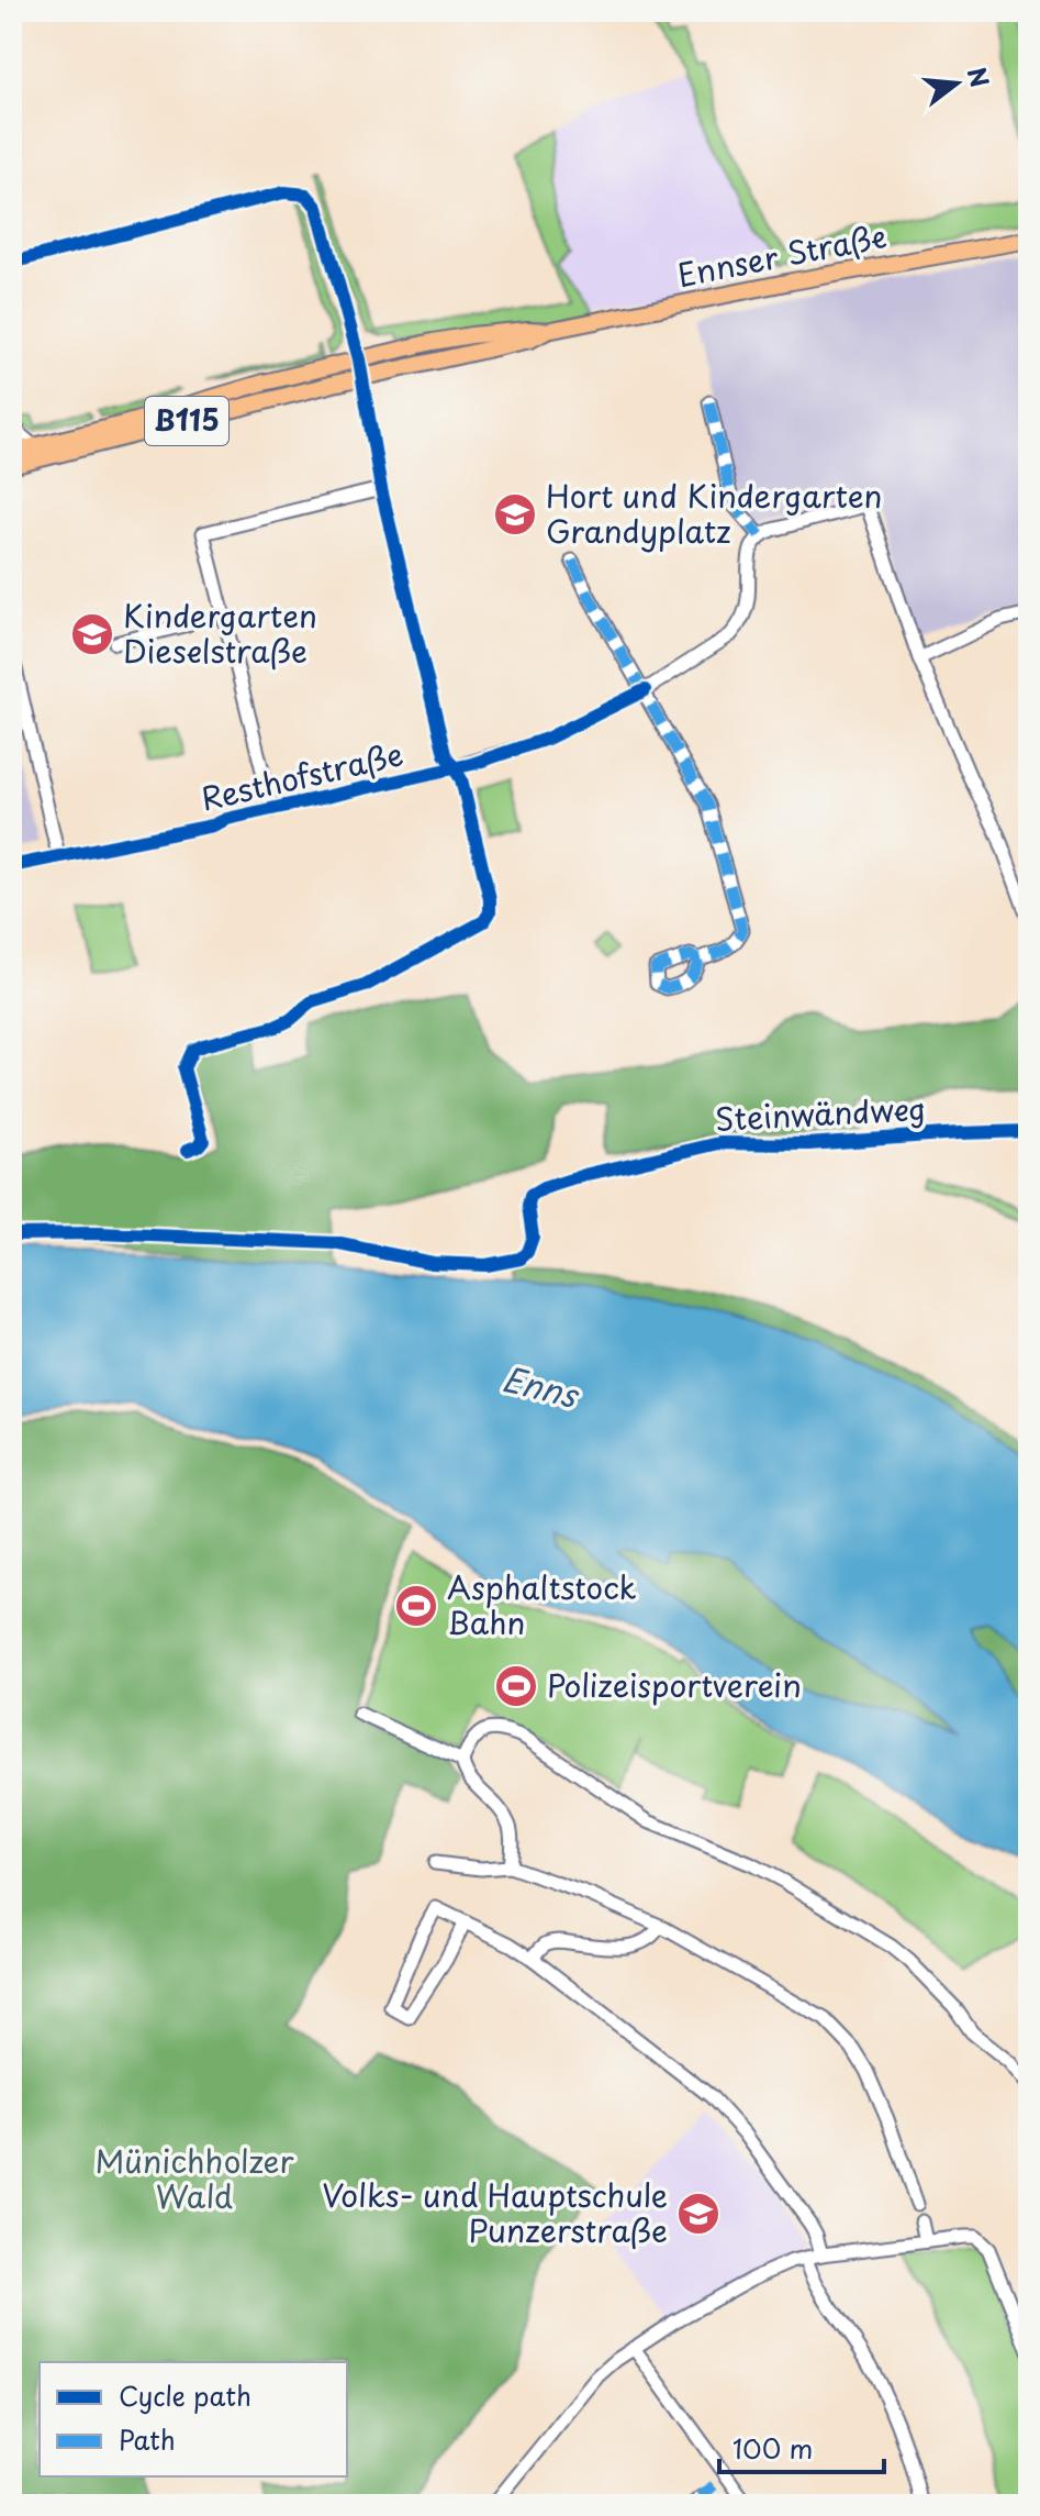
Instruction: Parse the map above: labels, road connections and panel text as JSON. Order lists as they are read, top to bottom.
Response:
{
  "streets": {
    "main road": ["Ennser Straße", "B115"],
    "street": ["Resthofstraße", "Steinwändweg"]
  },
  "water": ["Enns"],
  "parks": ["Münichholzer Wald"],
  "places": {
    "school or university": ["Hort und Kindergarten Grandyplatz", "Kindergarten Dieselstraße", "Volks- und Hauptschule Punzerstraße"],
    "sports": ["Asphaltstock Bahn", "Polizeisportverein"]
  },
  "legend": ["Cycle path", "Path"],
  "scale_bar": "100 m",
  "north": "right"
}
